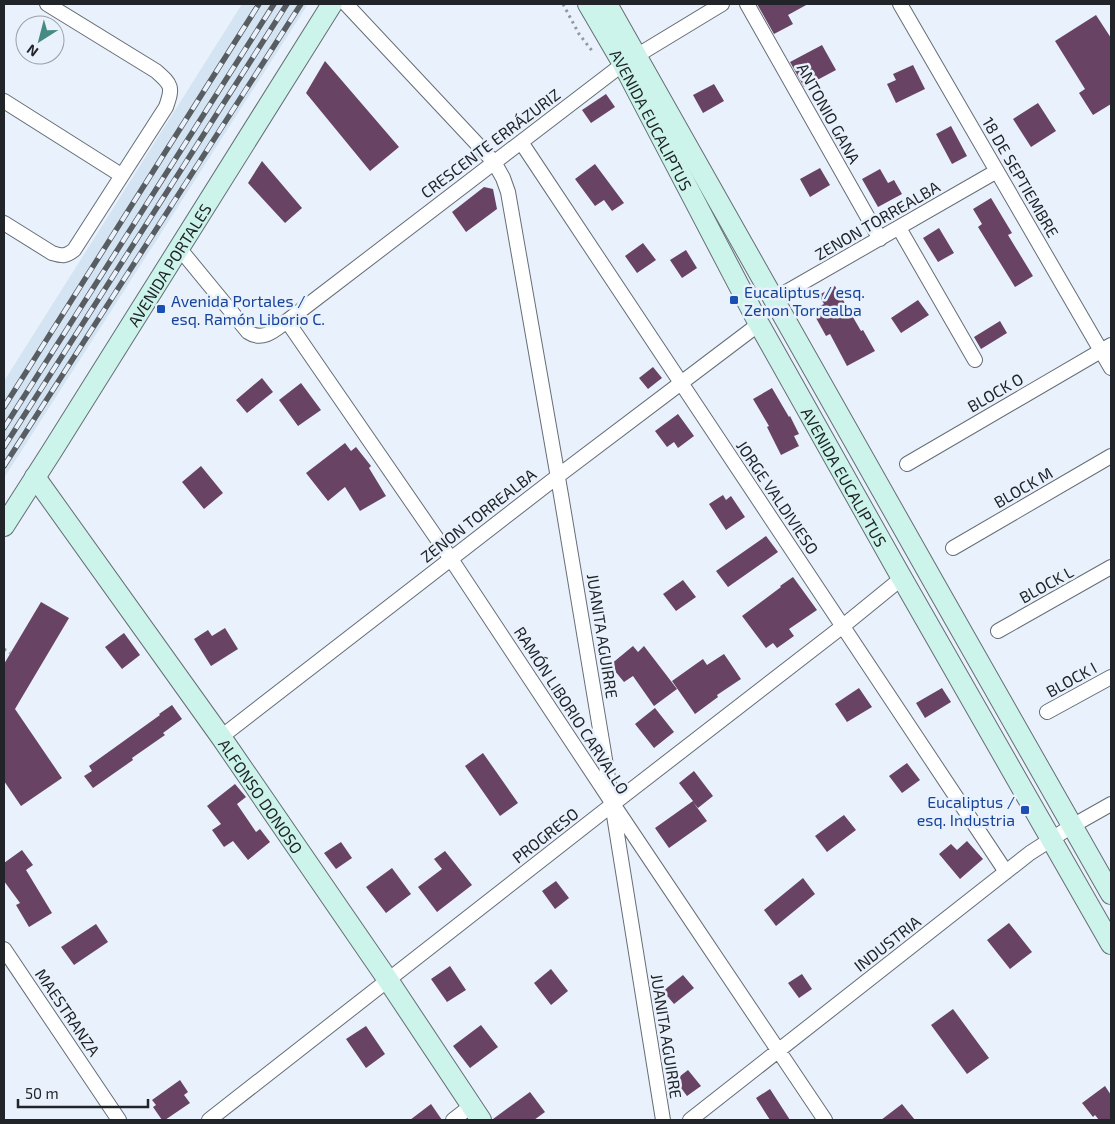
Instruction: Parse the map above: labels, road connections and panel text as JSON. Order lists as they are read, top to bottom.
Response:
{
  "streets": {
    "main road": ["AVENIDA EUCALIPTUS", "AVENIDA PORTALES", "ALFONSO DONOSO"],
    "street": [
      "ANTONIO GANA",
      "CRESCENTE ERRÁZURIZ",
      "18 DE SEPTIEMBRE",
      "ZENON TORREALBA",
      "BLOCK O",
      "BLOCK M",
      "JORGE VALDIVIESO",
      "BLOCK L",
      "JUANITA AGUIRRE",
      "BLOCK I",
      "RAMÓN LIBORIO CARVALLO",
      "PROGRESO",
      "INDUSTRIA",
      "MAESTRANZA"
    ]
  },
  "crossings": [
    ["ANTONIO GANA", "ZENON TORREALBA"],
    ["AVENIDA EUCALIPTUS", "CRESCENTE ERRÁZURIZ"],
    ["AVENIDA EUCALIPTUS", "ZENON TORREALBA"],
    ["AVENIDA EUCALIPTUS", "PROGRESO"],
    ["AVENIDA EUCALIPTUS", "INDUSTRIA"],
    ["CRESCENTE ERRÁZURIZ", "AVENIDA PORTALES"],
    ["CRESCENTE ERRÁZURIZ", "JORGE VALDIVIESO"],
    ["CRESCENTE ERRÁZURIZ", "JUANITA AGUIRRE"],
    ["CRESCENTE ERRÁZURIZ", "RAMÓN LIBORIO CARVALLO"],
    ["18 DE SEPTIEMBRE", "ZENON TORREALBA"],
    ["18 DE SEPTIEMBRE", "BLOCK O"],
    ["ZENON TORREALBA", "JORGE VALDIVIESO"],
    ["ZENON TORREALBA", "JUANITA AGUIRRE"],
    ["ZENON TORREALBA", "RAMÓN LIBORIO CARVALLO"],
    ["ZENON TORREALBA", "ALFONSO DONOSO"],
    ["AVENIDA PORTALES", "ALFONSO DONOSO"],
    ["JORGE VALDIVIESO", "PROGRESO"],
    ["JORGE VALDIVIESO", "INDUSTRIA"],
    ["JUANITA AGUIRRE", "RAMÓN LIBORIO CARVALLO"],
    ["JUANITA AGUIRRE", "PROGRESO"],
    ["RAMÓN LIBORIO CARVALLO", "PROGRESO"],
    ["RAMÓN LIBORIO CARVALLO", "INDUSTRIA"],
    ["ALFONSO DONOSO", "PROGRESO"]
  ],
  "places": {
    "transit": ["Eucaliptus / esq. Zenon Torrealba", "Avenida Portales / esq. Ramón Liborio C.", "Eucaliptus / esq. Industria"]
  },
  "scale_bar": "50 m",
  "north": "bottom left"
}
